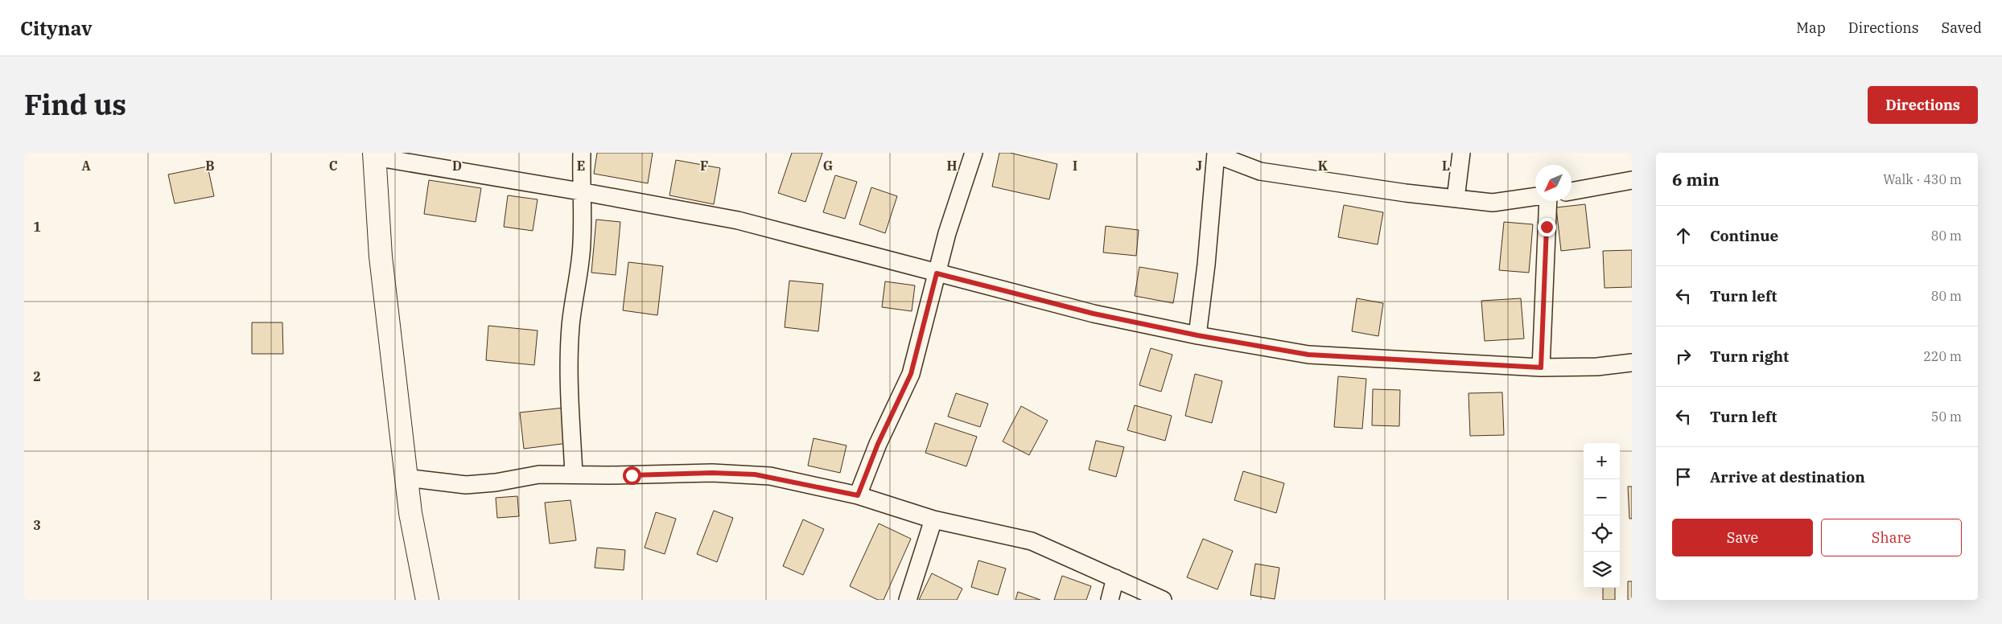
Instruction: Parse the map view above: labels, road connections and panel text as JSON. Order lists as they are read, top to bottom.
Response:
{
  "north": "bottom left",
  "page": {
    "header": "Citynav",
    "nav": ["Map", "Directions", "Saved"],
    "title": "Find us",
    "buttons": [
      "Directions",
      ["Save", "Share"]
    ],
    "heading": ["6 min", "Walk · 430 m"],
    "list": [
      ["Continue", "80 m"],
      ["Turn left", "80 m"],
      ["Turn right", "220 m"],
      ["Turn left", "50 m"],
      "Arrive at destination"
    ],
    "map_buttons": ["+", "−"]
  },
  "grid": {
    "columns": [
      "A",
      "B",
      "C",
      "D",
      "E",
      "F",
      "G",
      "H",
      "I",
      "J",
      "K",
      "L"
    ],
    "rows": ["1", "2", "3"]
  }
}
